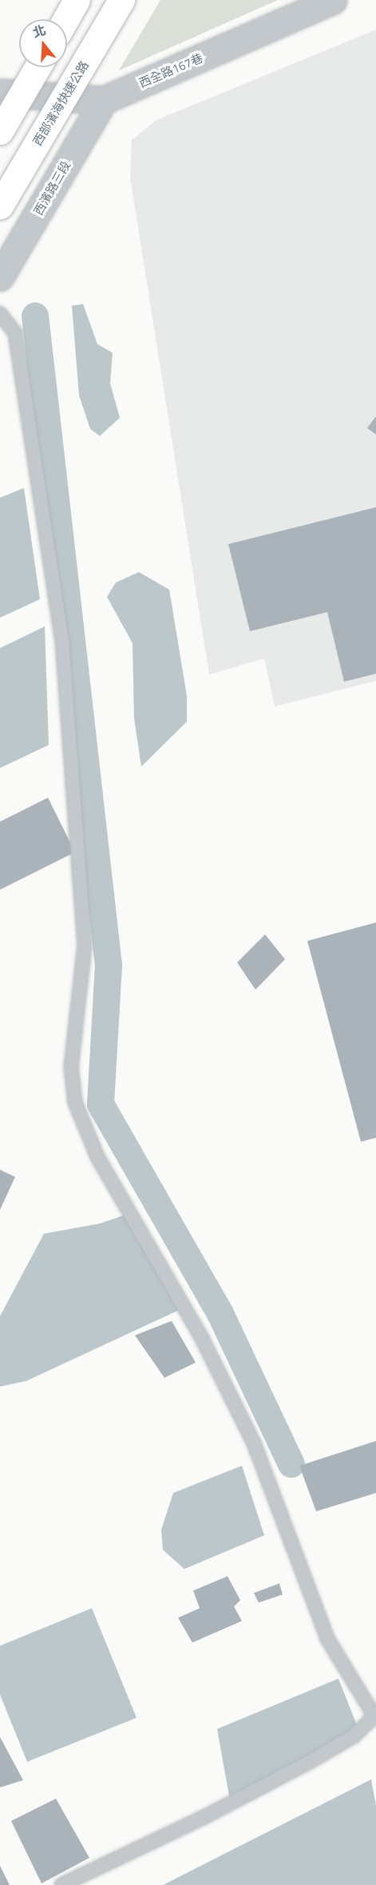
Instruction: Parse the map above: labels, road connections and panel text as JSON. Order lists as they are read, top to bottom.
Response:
{
  "streets": {
    "highway": ["西部濱海快速公路"],
    "street": ["西全路167巷", "西濱路三段"]
  },
  "crossings": [
    ["西全路167巷", "西濱路三段"]
  ],
  "north": "top"
}
